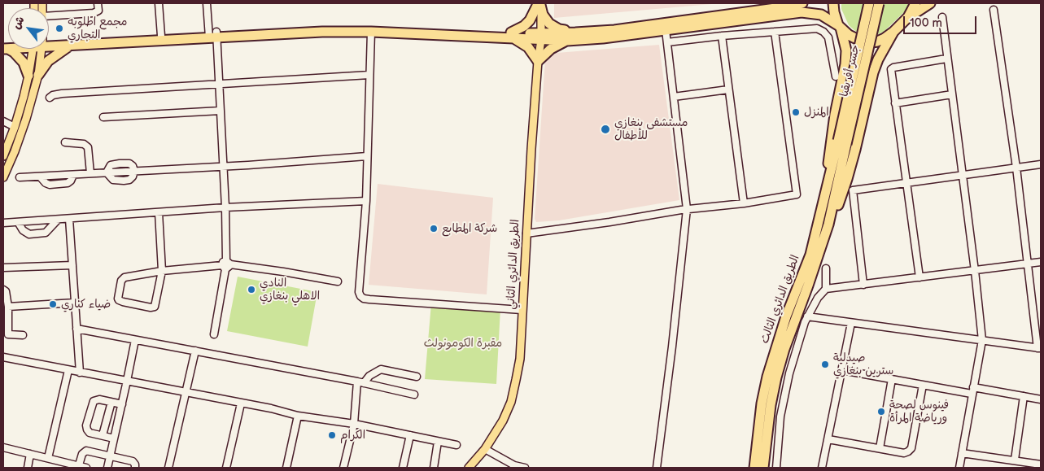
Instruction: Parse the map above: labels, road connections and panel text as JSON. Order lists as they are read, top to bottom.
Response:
{
  "streets": {
    "highway": ["جسر أفريقيا", "الطريق الدائري الثالث"],
    "main road": ["الطريق الدائري الثاني"]
  },
  "crossings": [
    ["جسر أفريقيا", "الطريق الدائري الثالث"]
  ],
  "parks": ["مقبرة الكومونولث"],
  "places": [
    "مجمع اطلوبه التجاري",
    "المنزل",
    "مستشفى بنغازي للأطفال",
    "شركة المطابع",
    "النادي الاهلي بنغازي",
    "ضياء كناري",
    "صيدلية سترين بنغازي",
    "فينوس لصحة ورياضة المرأة",
    "الكرام"
  ],
  "scale_bar": "100 m",
  "north": "top left"
}
